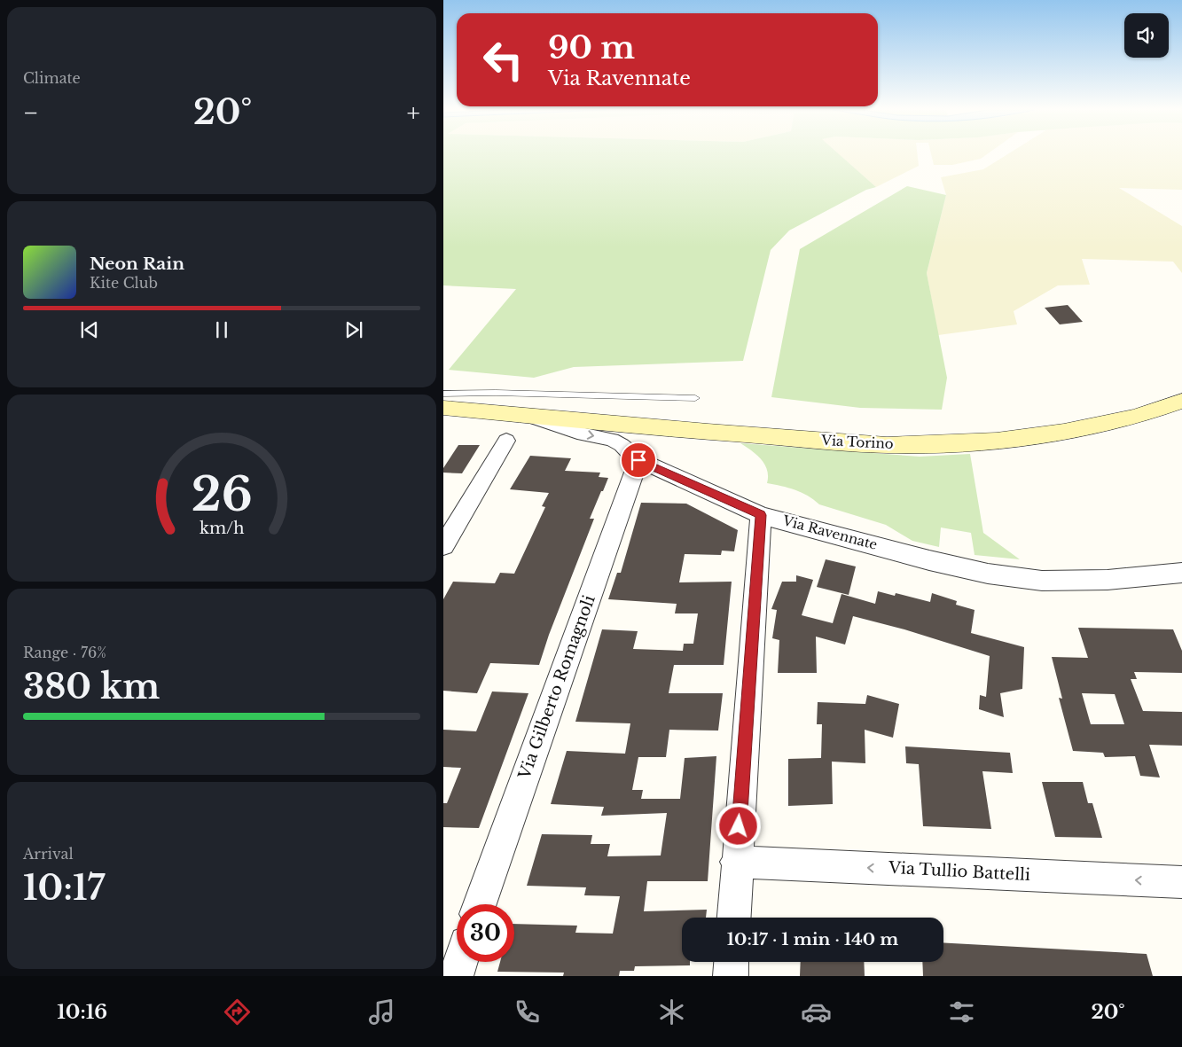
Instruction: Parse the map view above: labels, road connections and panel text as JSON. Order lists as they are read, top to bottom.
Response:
{
  "streets": {
    "main road": ["Via Torino", "Via Ravennate"],
    "street": ["Via Gilberto Romagnoli", "Via Tullio Battelli"]
  },
  "crossings": [
    ["Via Torino", "Via Ravennate"],
    ["Via Ravennate", "Via Gilberto Romagnoli"]
  ],
  "one_way": ["Via Tullio Battelli"],
  "page": {
    "tile": [
      "Climate",
      ["Range · 76%", "380 km"],
      ["Arrival", "10:17"]
    ],
    "turn": ["90 m", "Via Ravennate"],
    "heat": ["−", "20°", "+"],
    "song": ["Neon Rain", "Kite Club"],
    "limit": "30",
    "trip": "10:17 · 1 min · 140 m",
    "tabs": ["10:16", "20°"],
    "gauge": ["26", "km/h"]
  }
}
